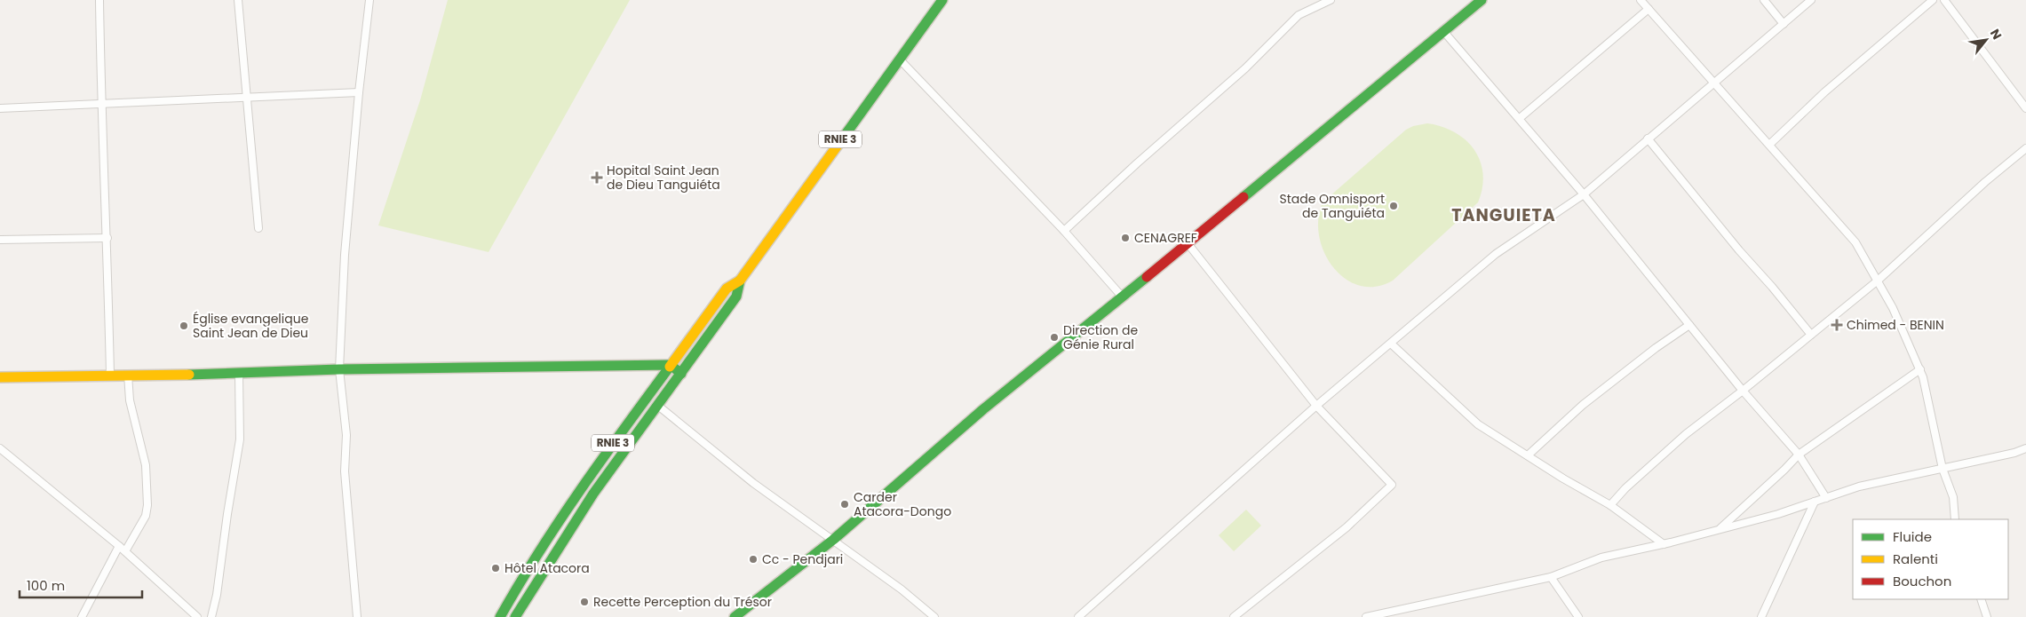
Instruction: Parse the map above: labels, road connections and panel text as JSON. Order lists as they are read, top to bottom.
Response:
{
  "streets": {
    "main road": ["RNIE 3"]
  },
  "districts": ["TANGUIETA"],
  "places": {
    "health": ["Hopital Saint Jean de Dieu Tanguiéta", "Chimed - BENIN"],
    "other": [
      "Stade Omnisport de Tanguiéta",
      "CENAGREF",
      "Église evangelique Saint Jean de Dieu",
      "Direction de Génie Rural",
      "Carder Atacora-Dongo",
      "Cc - Pendjari",
      "Hôtel Atacora",
      "Recette Perception du Trésor"
    ]
  },
  "legend": ["Fluide", "Ralenti", "Bouchon"],
  "scale_bar": "100 m",
  "north": "top right"
}
